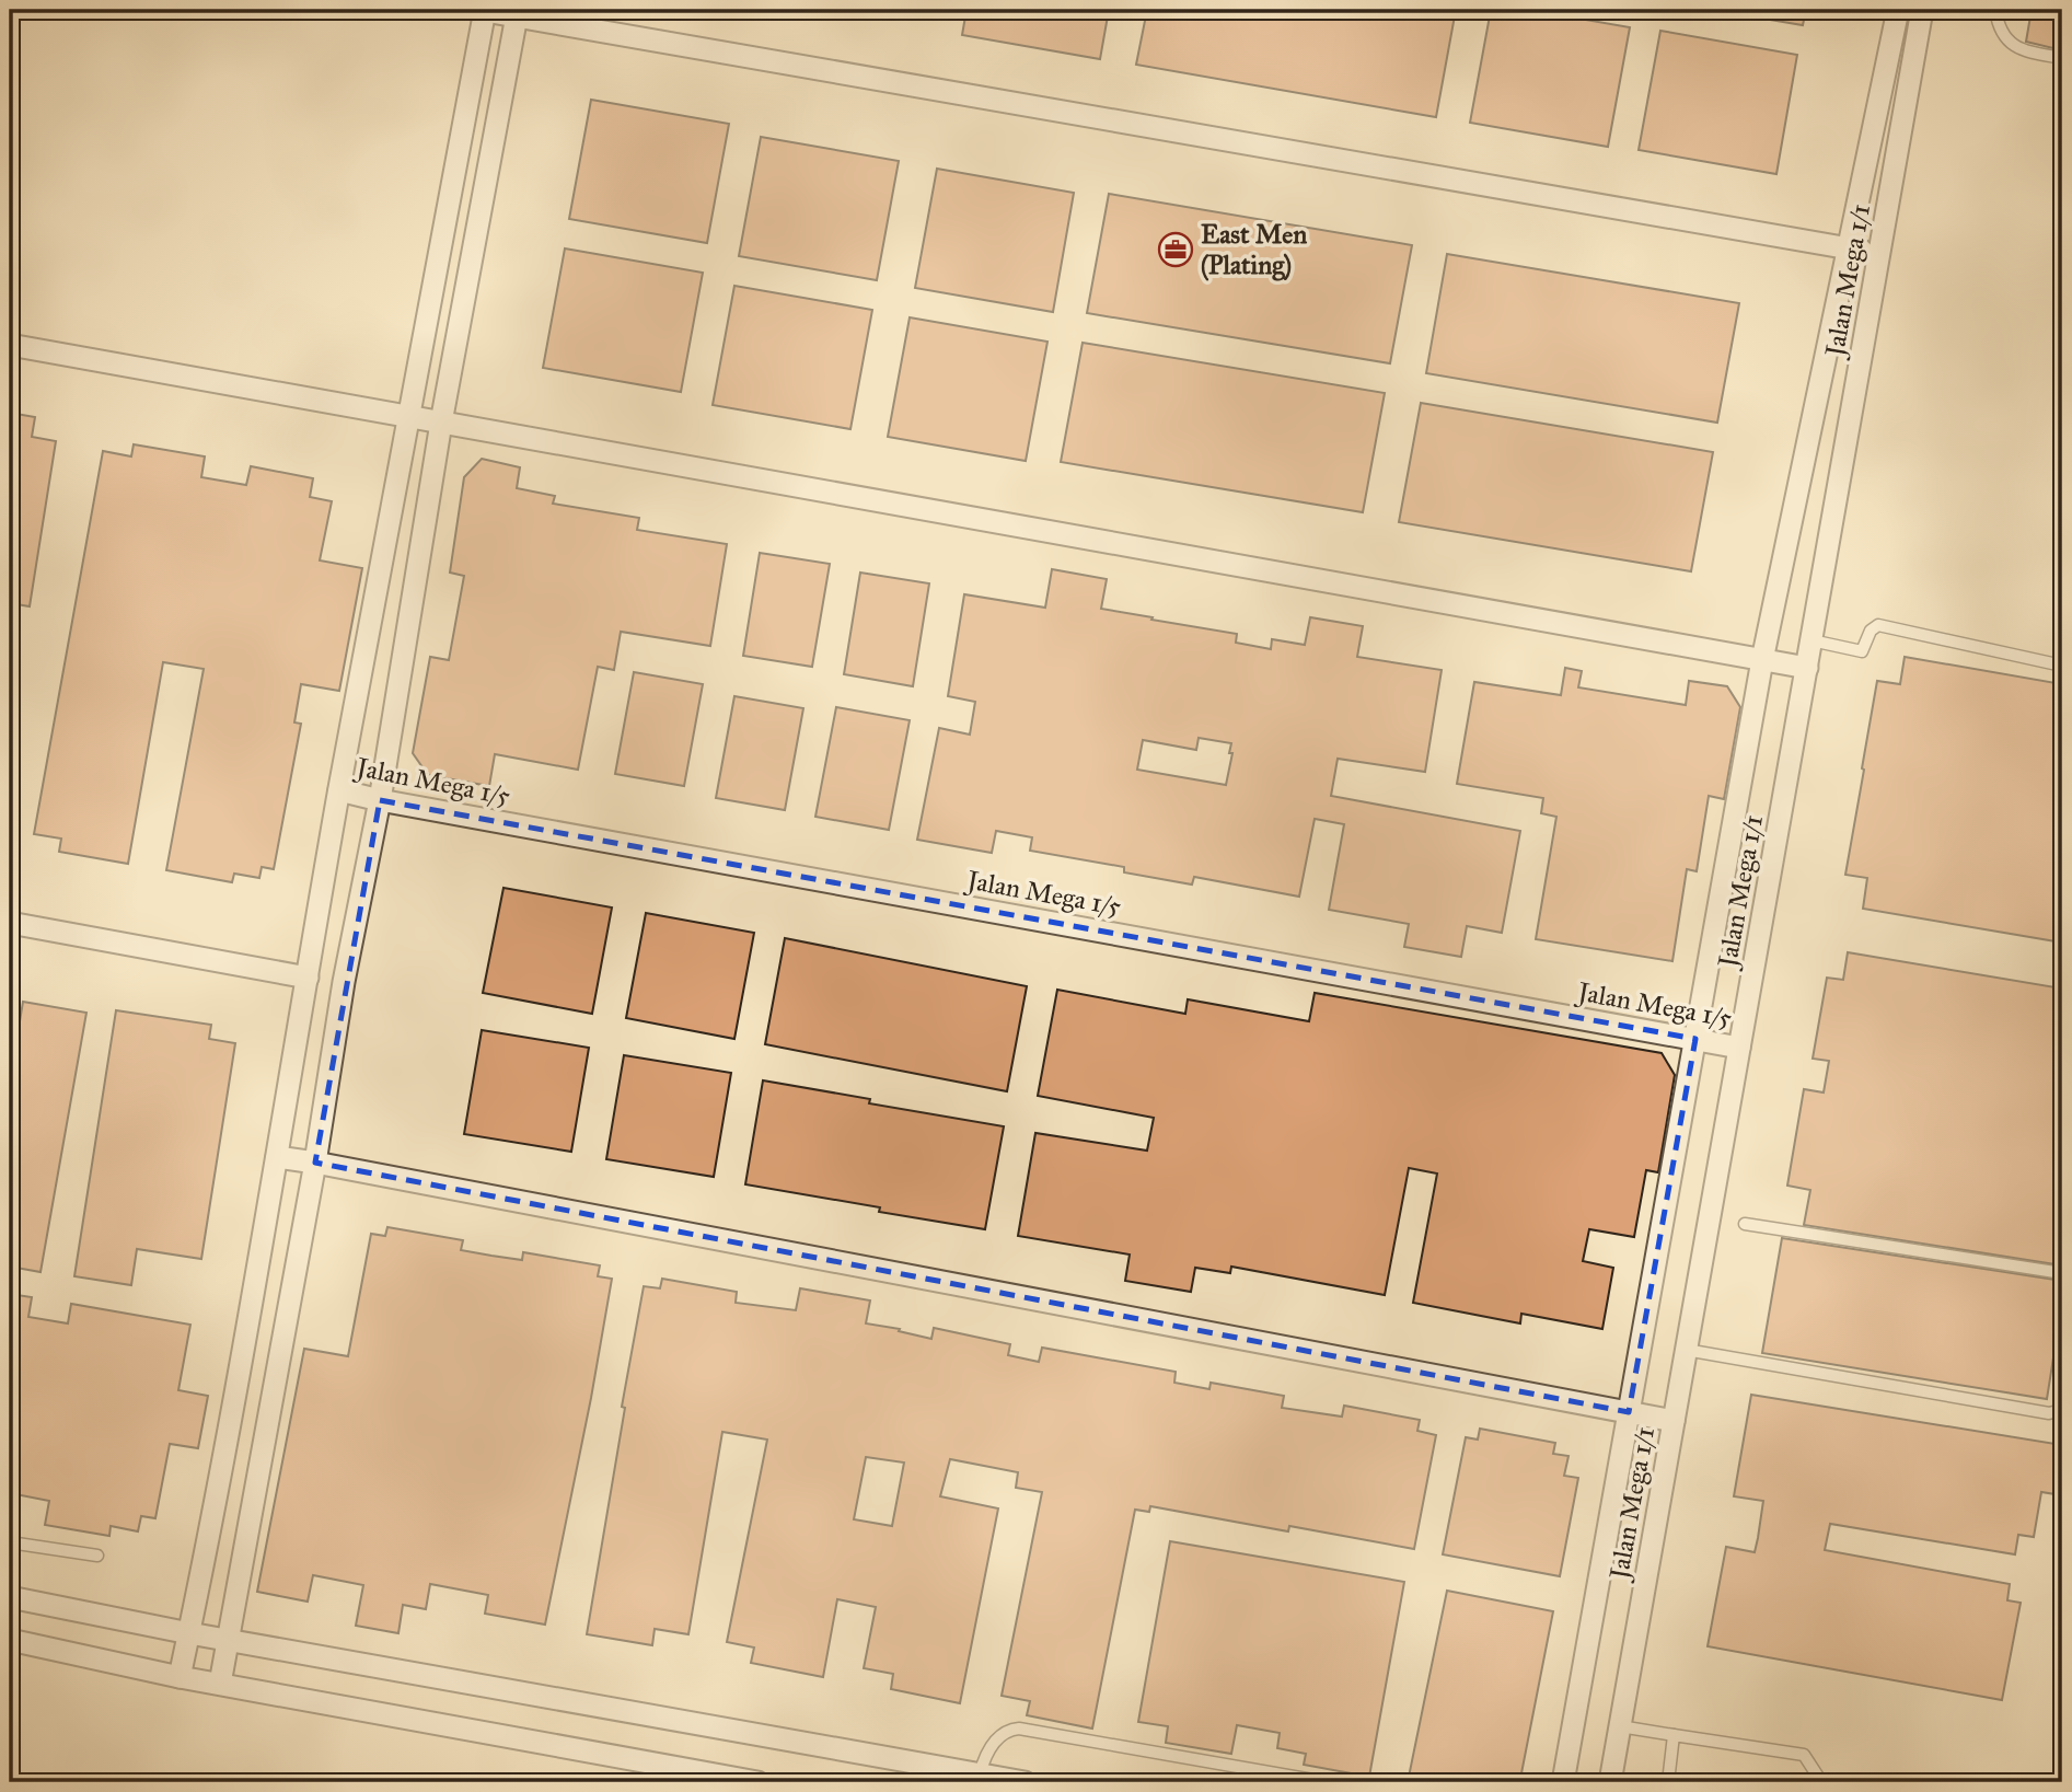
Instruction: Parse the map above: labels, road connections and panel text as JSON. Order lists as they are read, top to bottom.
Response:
{
  "streets": {
    "street": ["Jalan Mega 1/1", "Jalan Mega 1/5"]
  },
  "crossings": [
    ["Jalan Mega 1/1", "Jalan Mega 1/5"]
  ],
  "places": {
    "office": ["East Men (Plating)"]
  }
}
